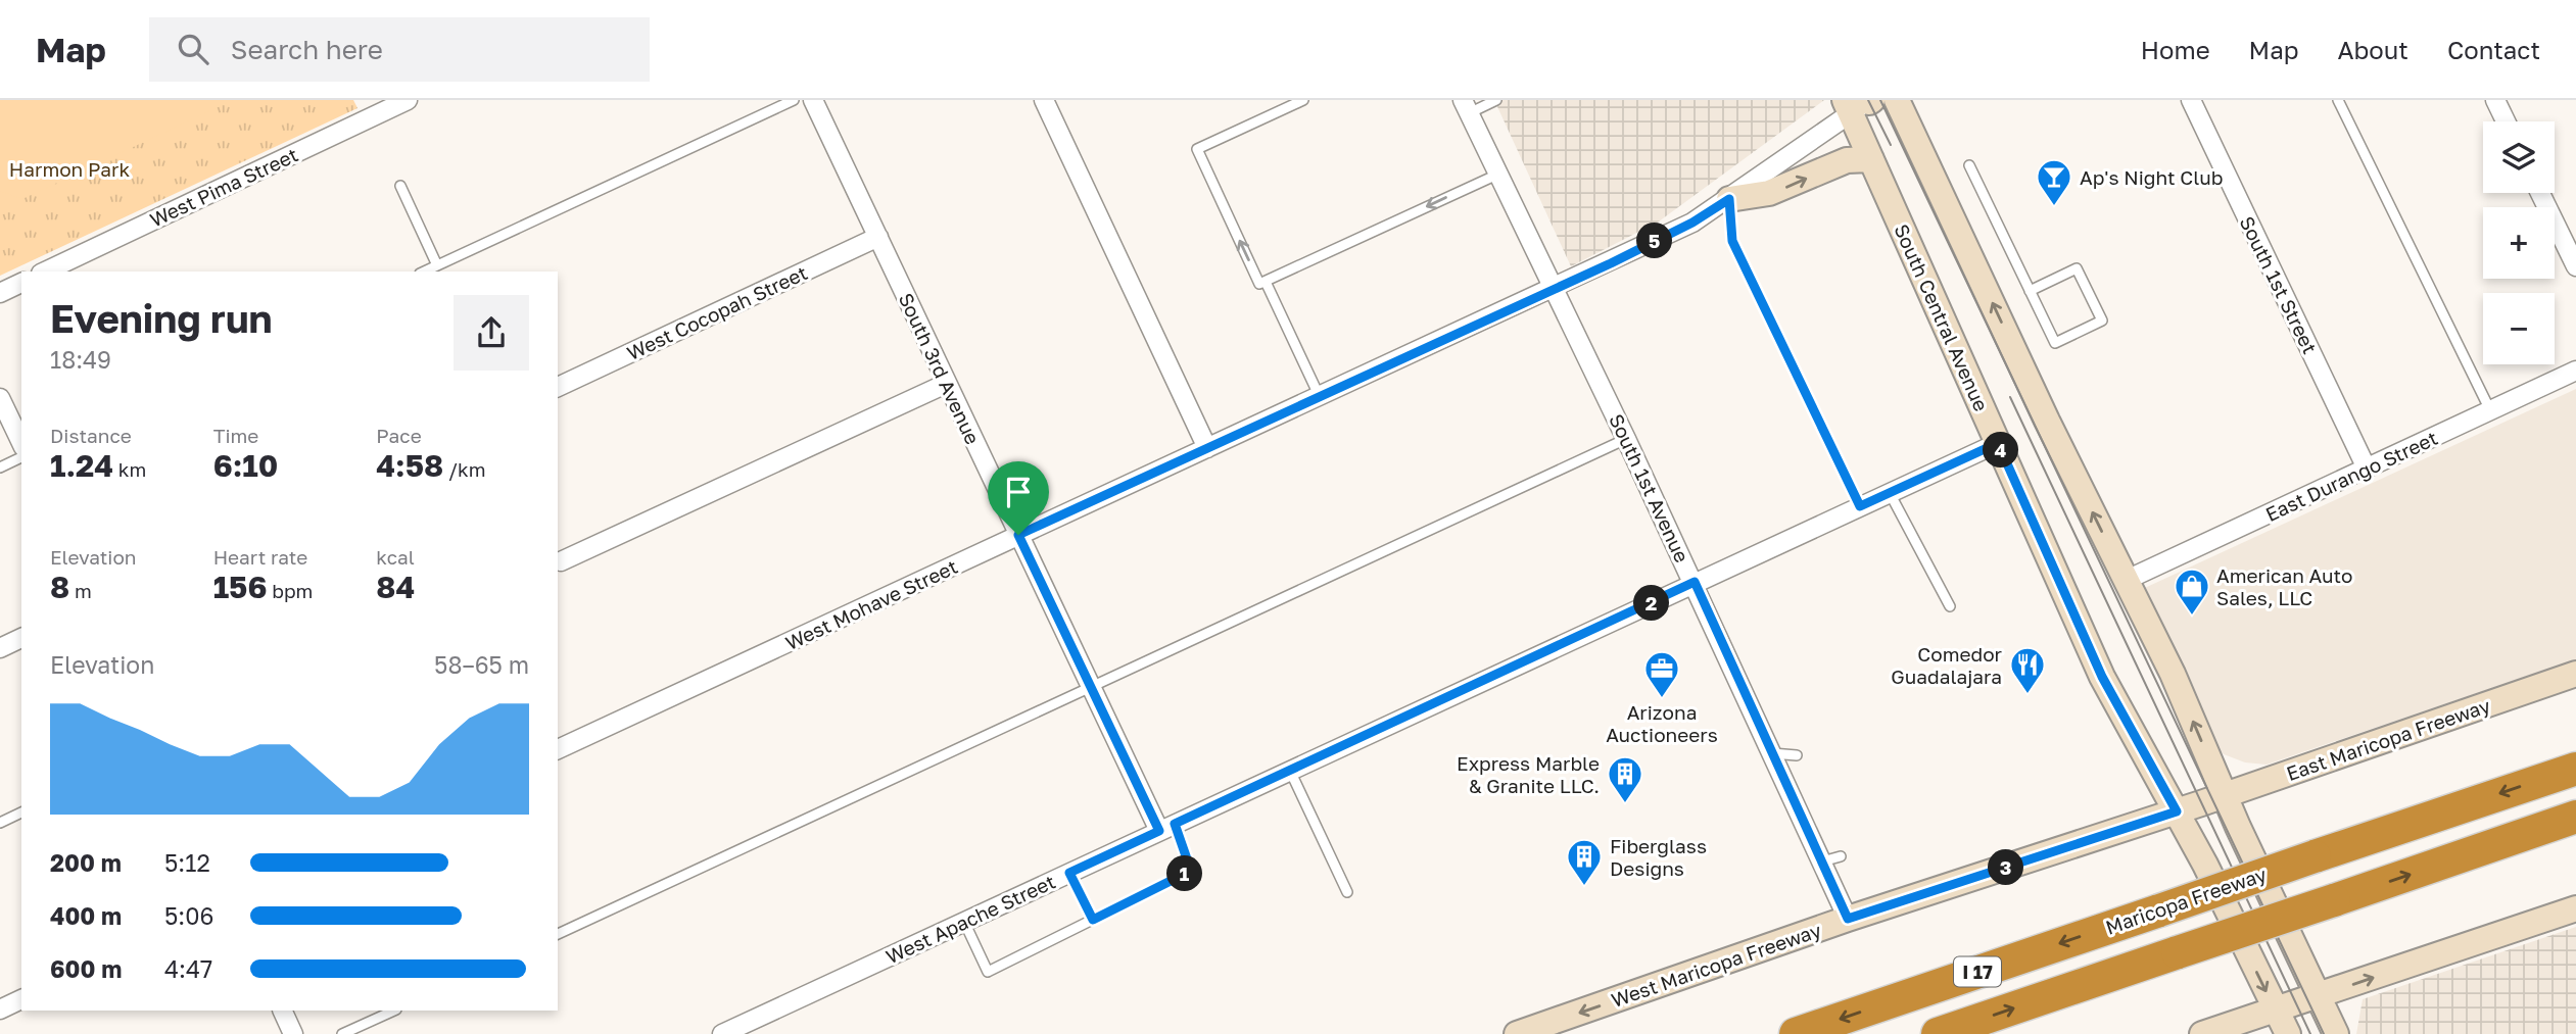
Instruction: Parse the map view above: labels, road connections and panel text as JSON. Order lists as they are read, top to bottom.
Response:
{
  "streets": {
    "highway": ["Maricopa Freeway", "I 17"],
    "main road": ["South Central Avenue", "East Maricopa Freeway", "West Maricopa Freeway"],
    "street": [
      "West Pima Street",
      "South 1st Street",
      "West Cocopah Street",
      "South 3rd Avenue",
      "East Durango Street",
      "South 1st Avenue",
      "West Mohave Street",
      "West Apache Street"
    ]
  },
  "crossings": [
    ["South 1st Street", "East Durango Street"],
    ["West Cocopah Street", "South 3rd Avenue"],
    ["South Central Avenue", "East Durango Street"],
    ["South Central Avenue", "West Mohave Street"],
    ["South Central Avenue", "East Maricopa Freeway"],
    ["South Central Avenue", "West Apache Street"],
    ["South Central Avenue", "West Maricopa Freeway"],
    ["South 3rd Avenue", "West Mohave Street"],
    ["South 3rd Avenue", "West Apache Street"],
    ["South 1st Avenue", "West Mohave Street"],
    ["South 1st Avenue", "West Apache Street"],
    ["South 1st Avenue", "West Maricopa Freeway"],
    ["East Maricopa Freeway", "West Maricopa Freeway"]
  ],
  "one_way": ["West Maricopa Freeway"],
  "parks": ["Harmon Park"],
  "places": {
    "bar": ["Ap's Night Club"],
    "shop": ["American Auto Sales, LLC"],
    "restaurant": ["Comedor Guadalajara"],
    "office": ["Arizona Auctioneers"],
    "building": ["Express Marble & Granite LLC.", "Fiberglass Designs"]
  },
  "page": {
    "header": "Map",
    "search": "Search here",
    "nav": [
      "Home",
      "Map",
      "About",
      "Contact"
    ],
    "map_buttons": ["+", "−"],
    "pins": [
      "5",
      "4",
      "2",
      "3",
      "1"
    ],
    "heading": ["Evening run", "18:49"],
    "stats": [
      ["Distance", "1.24 km"],
      ["Time", "6:10"],
      ["Pace", "4:58 /km"],
      ["Elevation", "8 m"],
      ["Heart rate", "156 bpm"],
      ["kcal", "84"]
    ],
    "chart": ["Elevation", "58–65 m"],
    "list": [
      {
        "name": "200 m",
        "note": "5:12"
      },
      {
        "name": "400 m",
        "note": "5:06"
      },
      {
        "name": "600 m",
        "note": "4:47"
      }
    ]
  }
}
